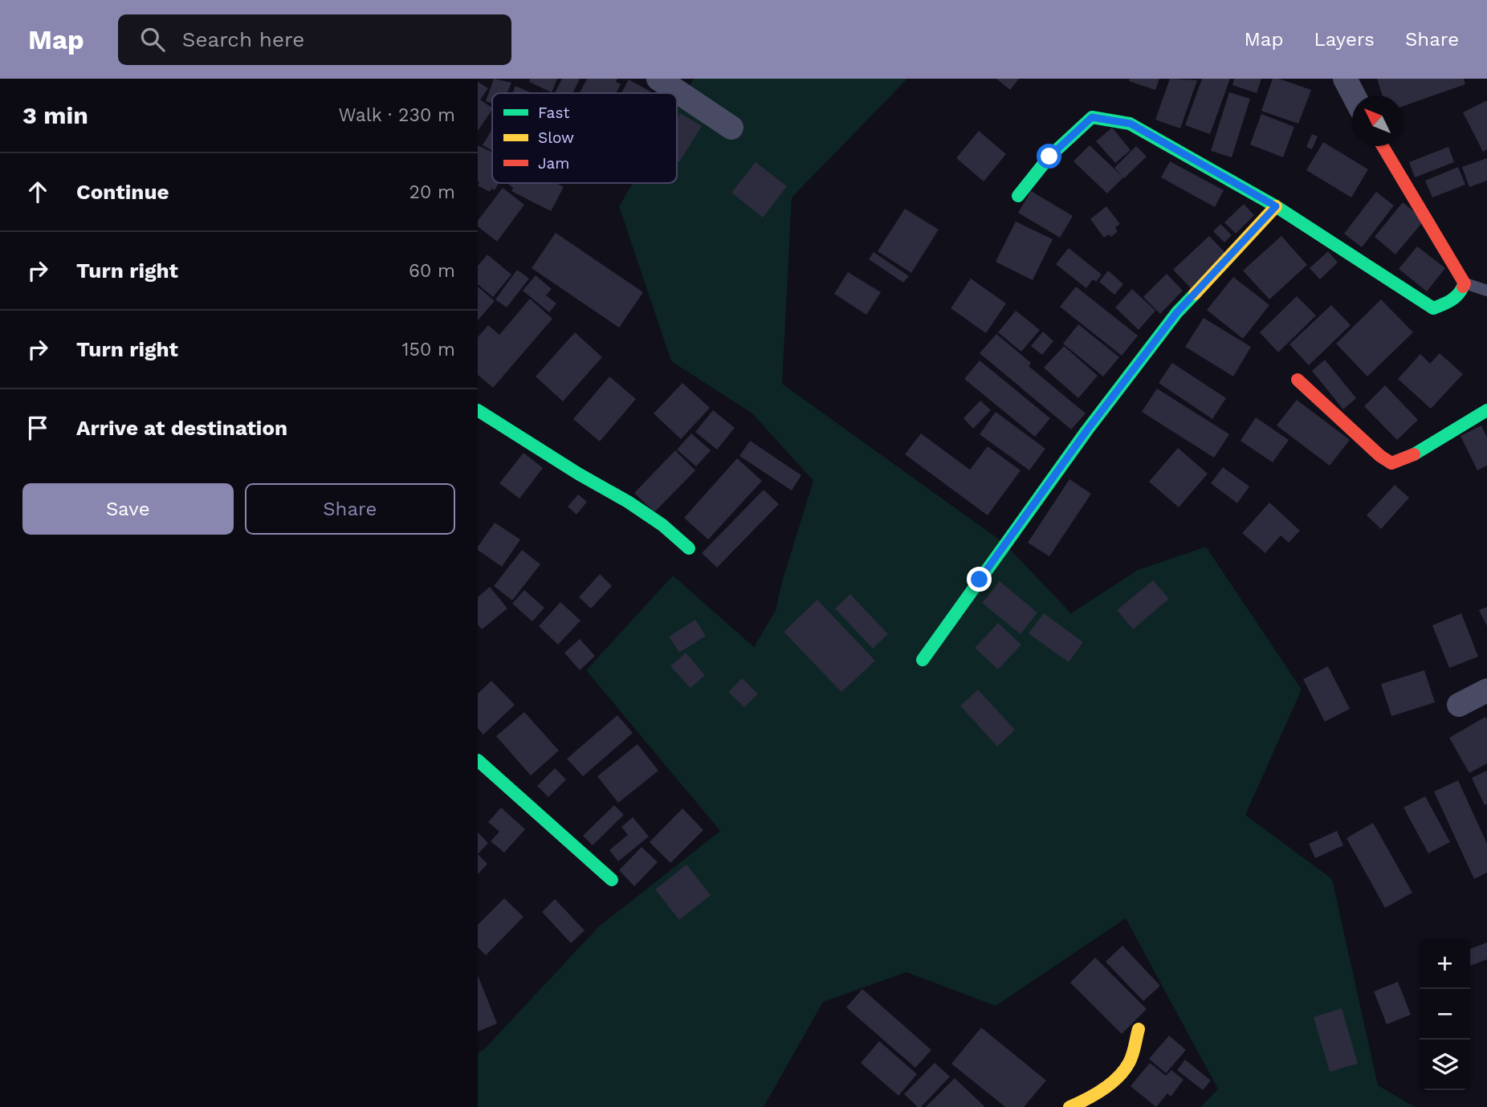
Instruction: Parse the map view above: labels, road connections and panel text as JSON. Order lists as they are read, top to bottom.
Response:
{
  "legend": ["Fast", "Slow", "Jam"],
  "north": "top left",
  "page": {
    "header": "Map",
    "search": "Search here",
    "nav": ["Map", "Layers", "Share"],
    "heading": ["3 min", "Walk · 230 m"],
    "list": [
      ["Continue", "20 m"],
      ["Turn right", "60 m"],
      ["Turn right", "150 m"],
      "Arrive at destination"
    ],
    "buttons": ["Save", "Share"],
    "map_buttons": ["+", "−"]
  }
}
